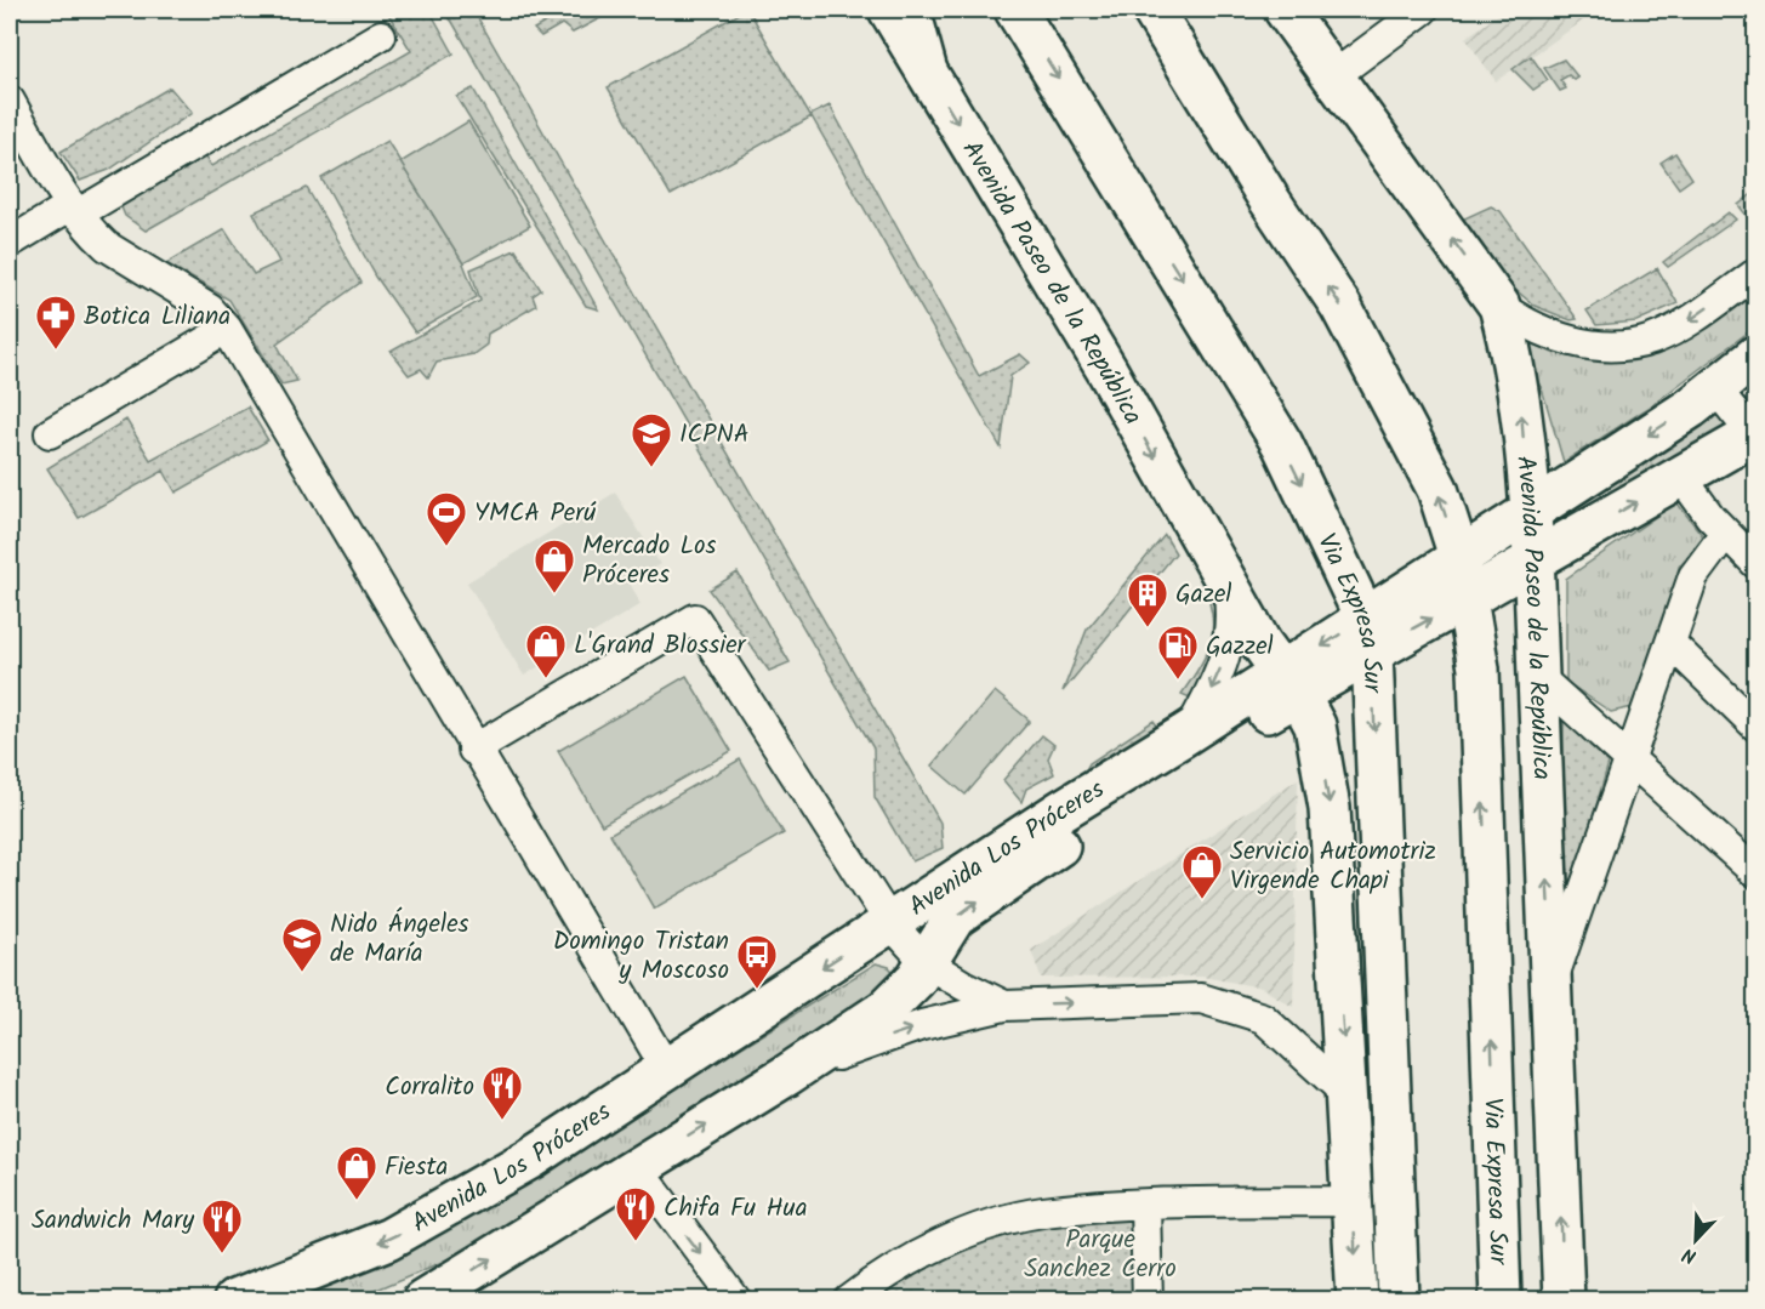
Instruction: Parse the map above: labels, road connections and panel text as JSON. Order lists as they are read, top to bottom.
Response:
{
  "streets": {
    "main road": ["Avenida Paseo de la República", "Via Expresa Sur", "Avenida Los Próceres"]
  },
  "crossings": [
    ["Avenida Paseo de la República", "Avenida Los Próceres"],
    ["Via Expresa Sur", "Avenida Los Próceres"]
  ],
  "parks": ["Parque Sanchez Cerro"],
  "places": {
    "pharmacy": ["Botica Liliana"],
    "school or university": ["ICPNA", "Nido Ángeles de María"],
    "sports": ["YMCA Perú"],
    "shop": [
      "Mercado Los Próceres",
      "L'Grand Blossier",
      "Servicio Automotriz Virgende Chapi",
      "Fiesta"
    ],
    "building": ["Gazel"],
    "fuel station": ["Gazzel"],
    "bus stop": ["Domingo Tristan y Moscoso"],
    "restaurant": ["Corralito", "Chifa Fu Hua", "Sandwich Mary"]
  },
  "north": "bottom left"
}
